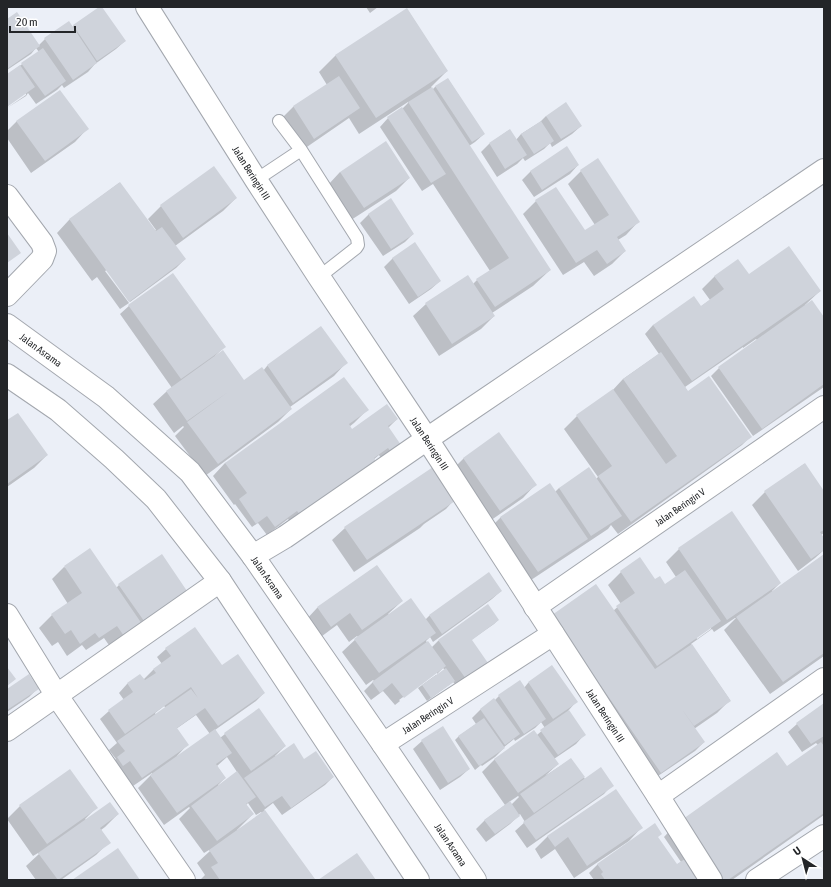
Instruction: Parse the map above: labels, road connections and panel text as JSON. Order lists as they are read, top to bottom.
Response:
{
  "streets": {
    "main road": ["Jalan Beringin III", "Jalan Asrama", "Jalan Beringin V"]
  },
  "crossings": [
    ["Jalan Beringin III", "Jalan Beringin V"],
    ["Jalan Asrama", "Jalan Beringin V"]
  ],
  "scale_bar": "20 m",
  "north": "top left"
}
